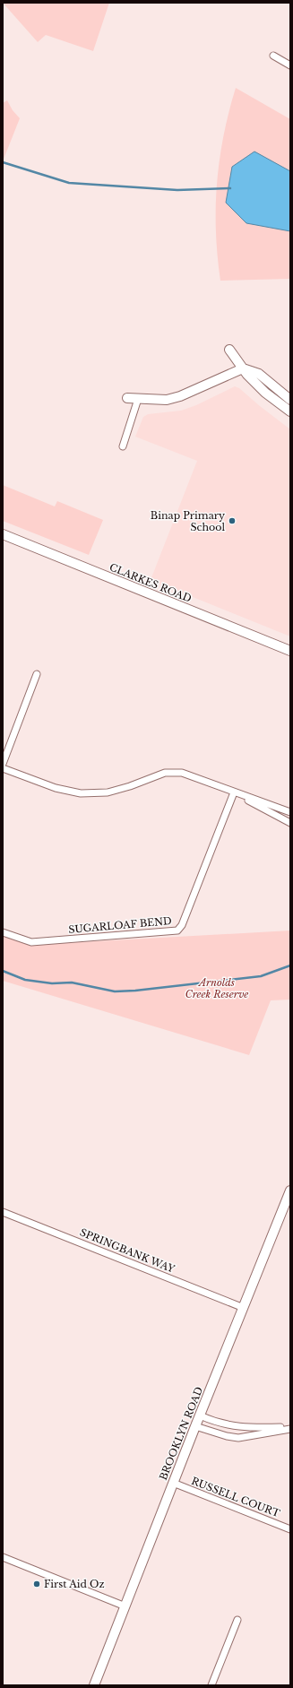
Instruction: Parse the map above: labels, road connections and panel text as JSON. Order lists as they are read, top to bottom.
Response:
{
  "streets": {
    "street": [
      "CLARKES ROAD",
      "SUGARLOAF BEND",
      "SPRINGBANK WAY",
      "BROOKLYN ROAD",
      "RUSSELL COURT"
    ]
  },
  "crossings": [
    ["SPRINGBANK WAY", "BROOKLYN ROAD"],
    ["BROOKLYN ROAD", "RUSSELL COURT"]
  ],
  "parks": ["Arnolds Creek Reserve"],
  "places": ["Binap Primary School", "First Aid Oz"]
}
